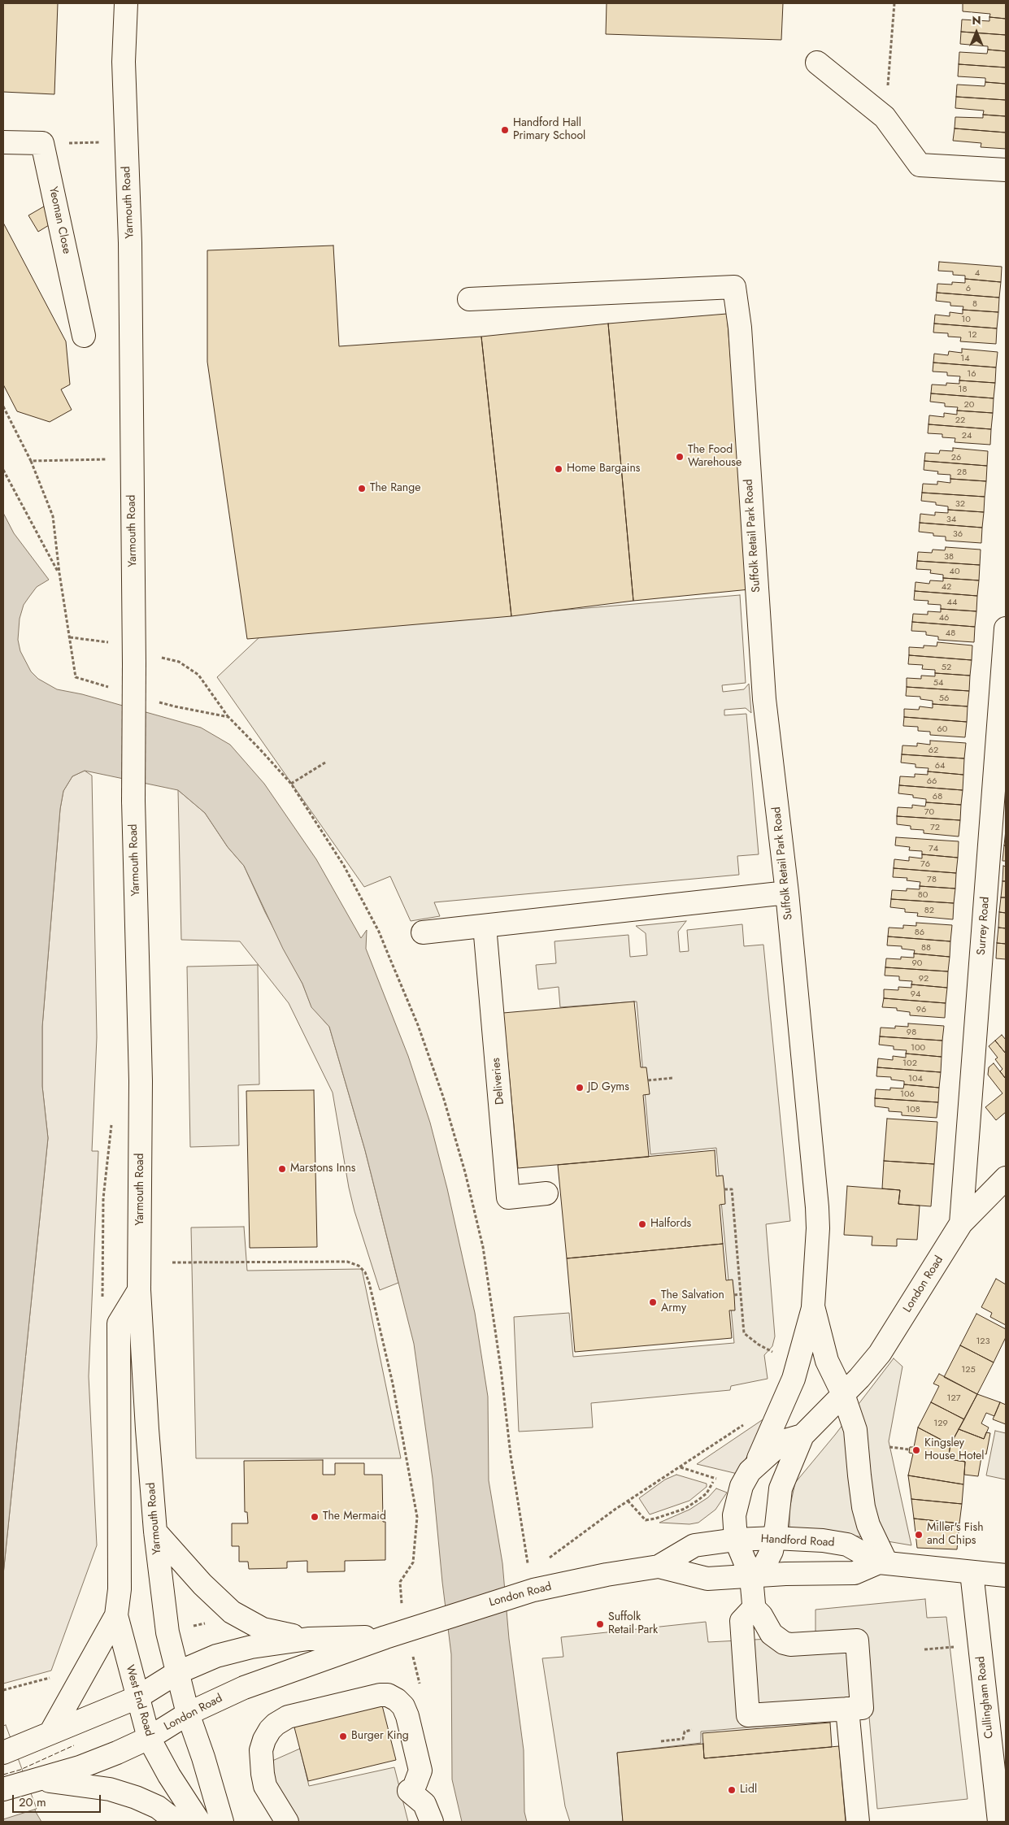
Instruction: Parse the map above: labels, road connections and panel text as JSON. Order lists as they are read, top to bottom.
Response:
{
  "streets": {
    "main road": [
      "Yarmouth Road",
      "Yeoman Close",
      "Suffolk Retail Park Road",
      "Surrey Road",
      "Deliveries",
      "London Road",
      "Handford Road",
      "Cullingham Road",
      "West End Road"
    ]
  },
  "crossings": [
    ["Yarmouth Road", "London Road"],
    ["Suffolk Retail Park Road", "London Road"],
    ["Surrey Road", "London Road"],
    ["London Road", "Handford Road"],
    ["London Road", "West End Road"],
    ["Handford Road", "Cullingham Road"]
  ],
  "places": [
    "Handford Hall Primary School",
    "The Food Warehouse",
    "Home Bargains",
    "The Range",
    "JD Gyms",
    "Marstons Inns",
    "Halfords",
    "The Salvation Army",
    "Kingsley House Hotel",
    "The Mermaid",
    "Miller's Fish and Chips",
    "Suffolk Retail Park",
    "Burger King",
    "Lidl"
  ],
  "house_numbers": [
    "4",
    "6",
    "8",
    "10",
    "12",
    "14",
    "16",
    "18",
    "20",
    "22",
    "24",
    "26",
    "28",
    "32",
    "34",
    "36",
    "38",
    "40",
    "42",
    "44",
    "46",
    "48",
    "52",
    "54",
    "56",
    "60",
    "62",
    "64",
    "66",
    "68",
    "70",
    "72",
    "74",
    "76",
    "78",
    "80",
    "82",
    "86",
    "88",
    "90",
    "92",
    "94",
    "96",
    "98",
    "100",
    "102",
    "104",
    "106",
    "108",
    "123",
    "125",
    "127",
    "129"
  ],
  "scale_bar": "20 m",
  "north": "top"
}
